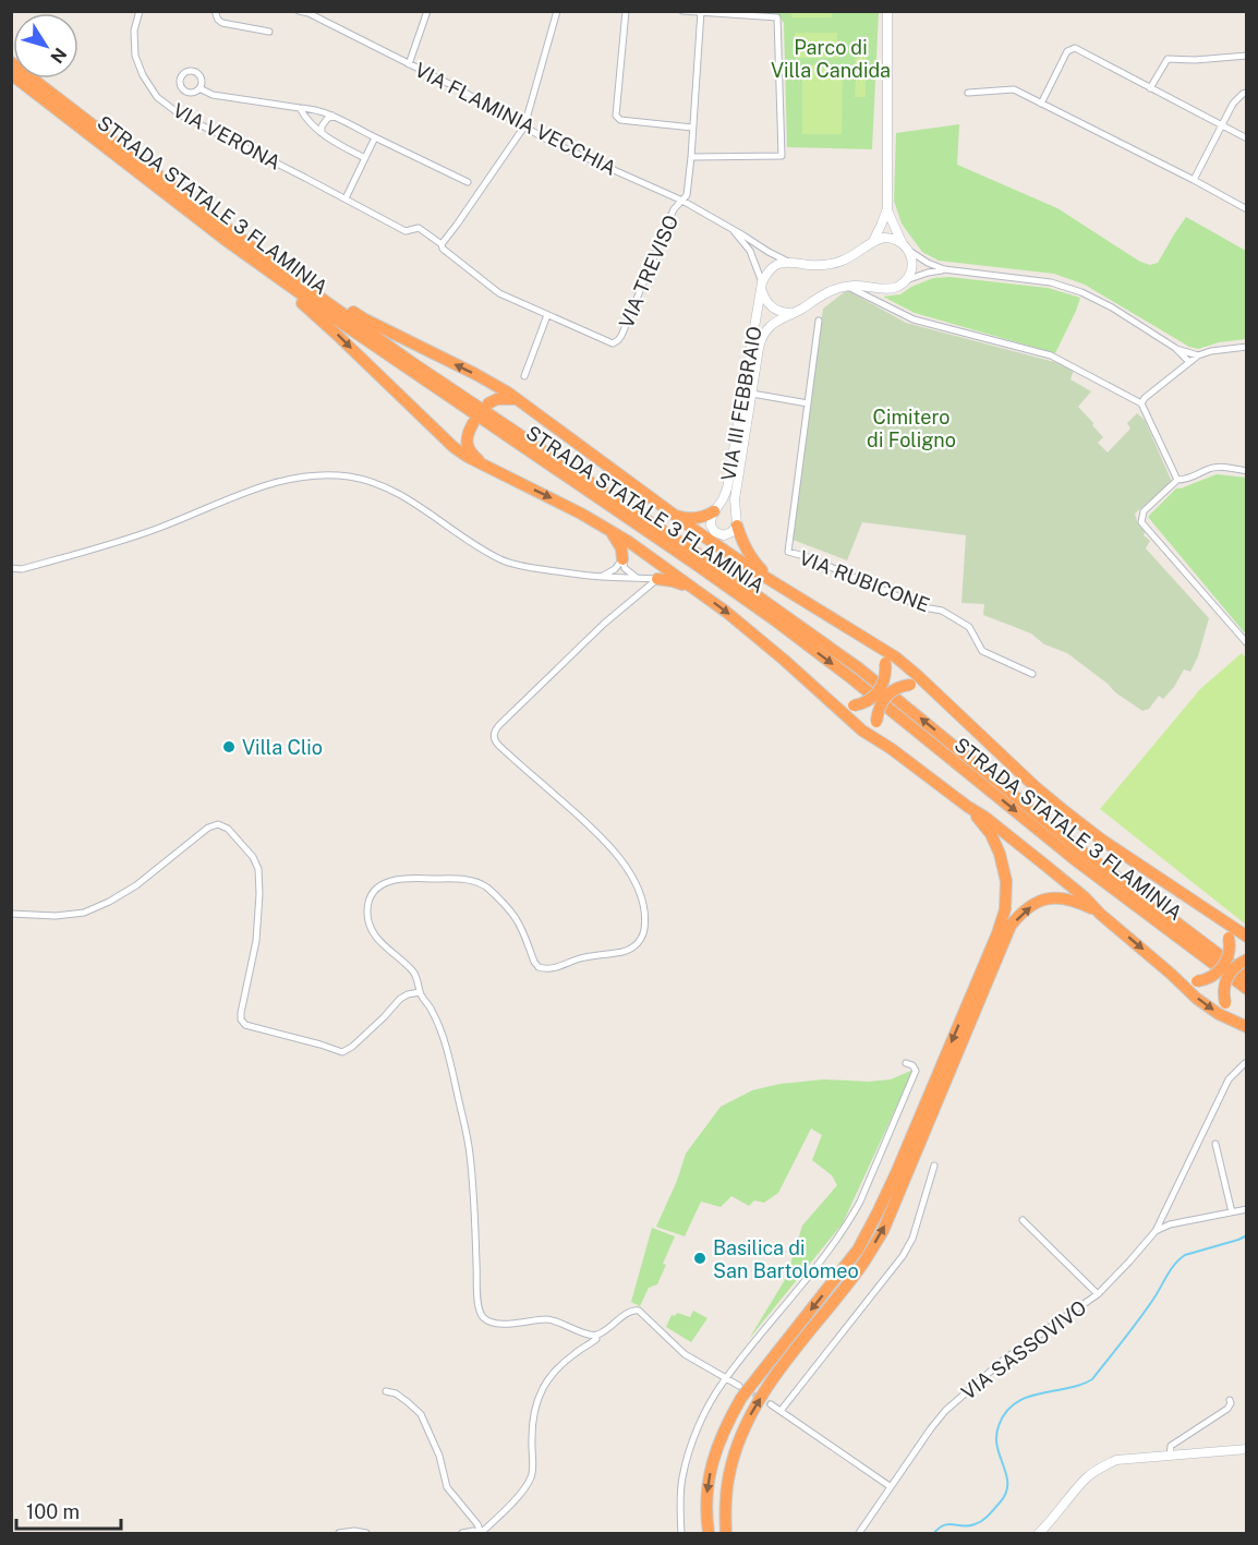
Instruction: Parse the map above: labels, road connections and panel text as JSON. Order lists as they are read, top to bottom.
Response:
{
  "streets": {
    "highway": ["STRADA STATALE 3 FLAMINIA"],
    "main road": ["VIA FLAMINIA VECCHIA", "VIA III FEBBRAIO"],
    "street": [
      "VIA VERONA",
      "VIA TREVISO",
      "VIA RUBICONE",
      "VIA SASSOVIVO"
    ]
  },
  "crossings": [
    ["VIA FLAMINIA VECCHIA", "VIA TREVISO"],
    ["VIA FLAMINIA VECCHIA", "VIA III FEBBRAIO"],
    ["VIA VERONA", "VIA TREVISO"]
  ],
  "parks": ["Parco di Villa Candida", "Cimitero di Foligno"],
  "places": ["Villa Clio", "Basilica di San Bartolomeo"],
  "scale_bar": "100 m",
  "north": "bottom right"
}
